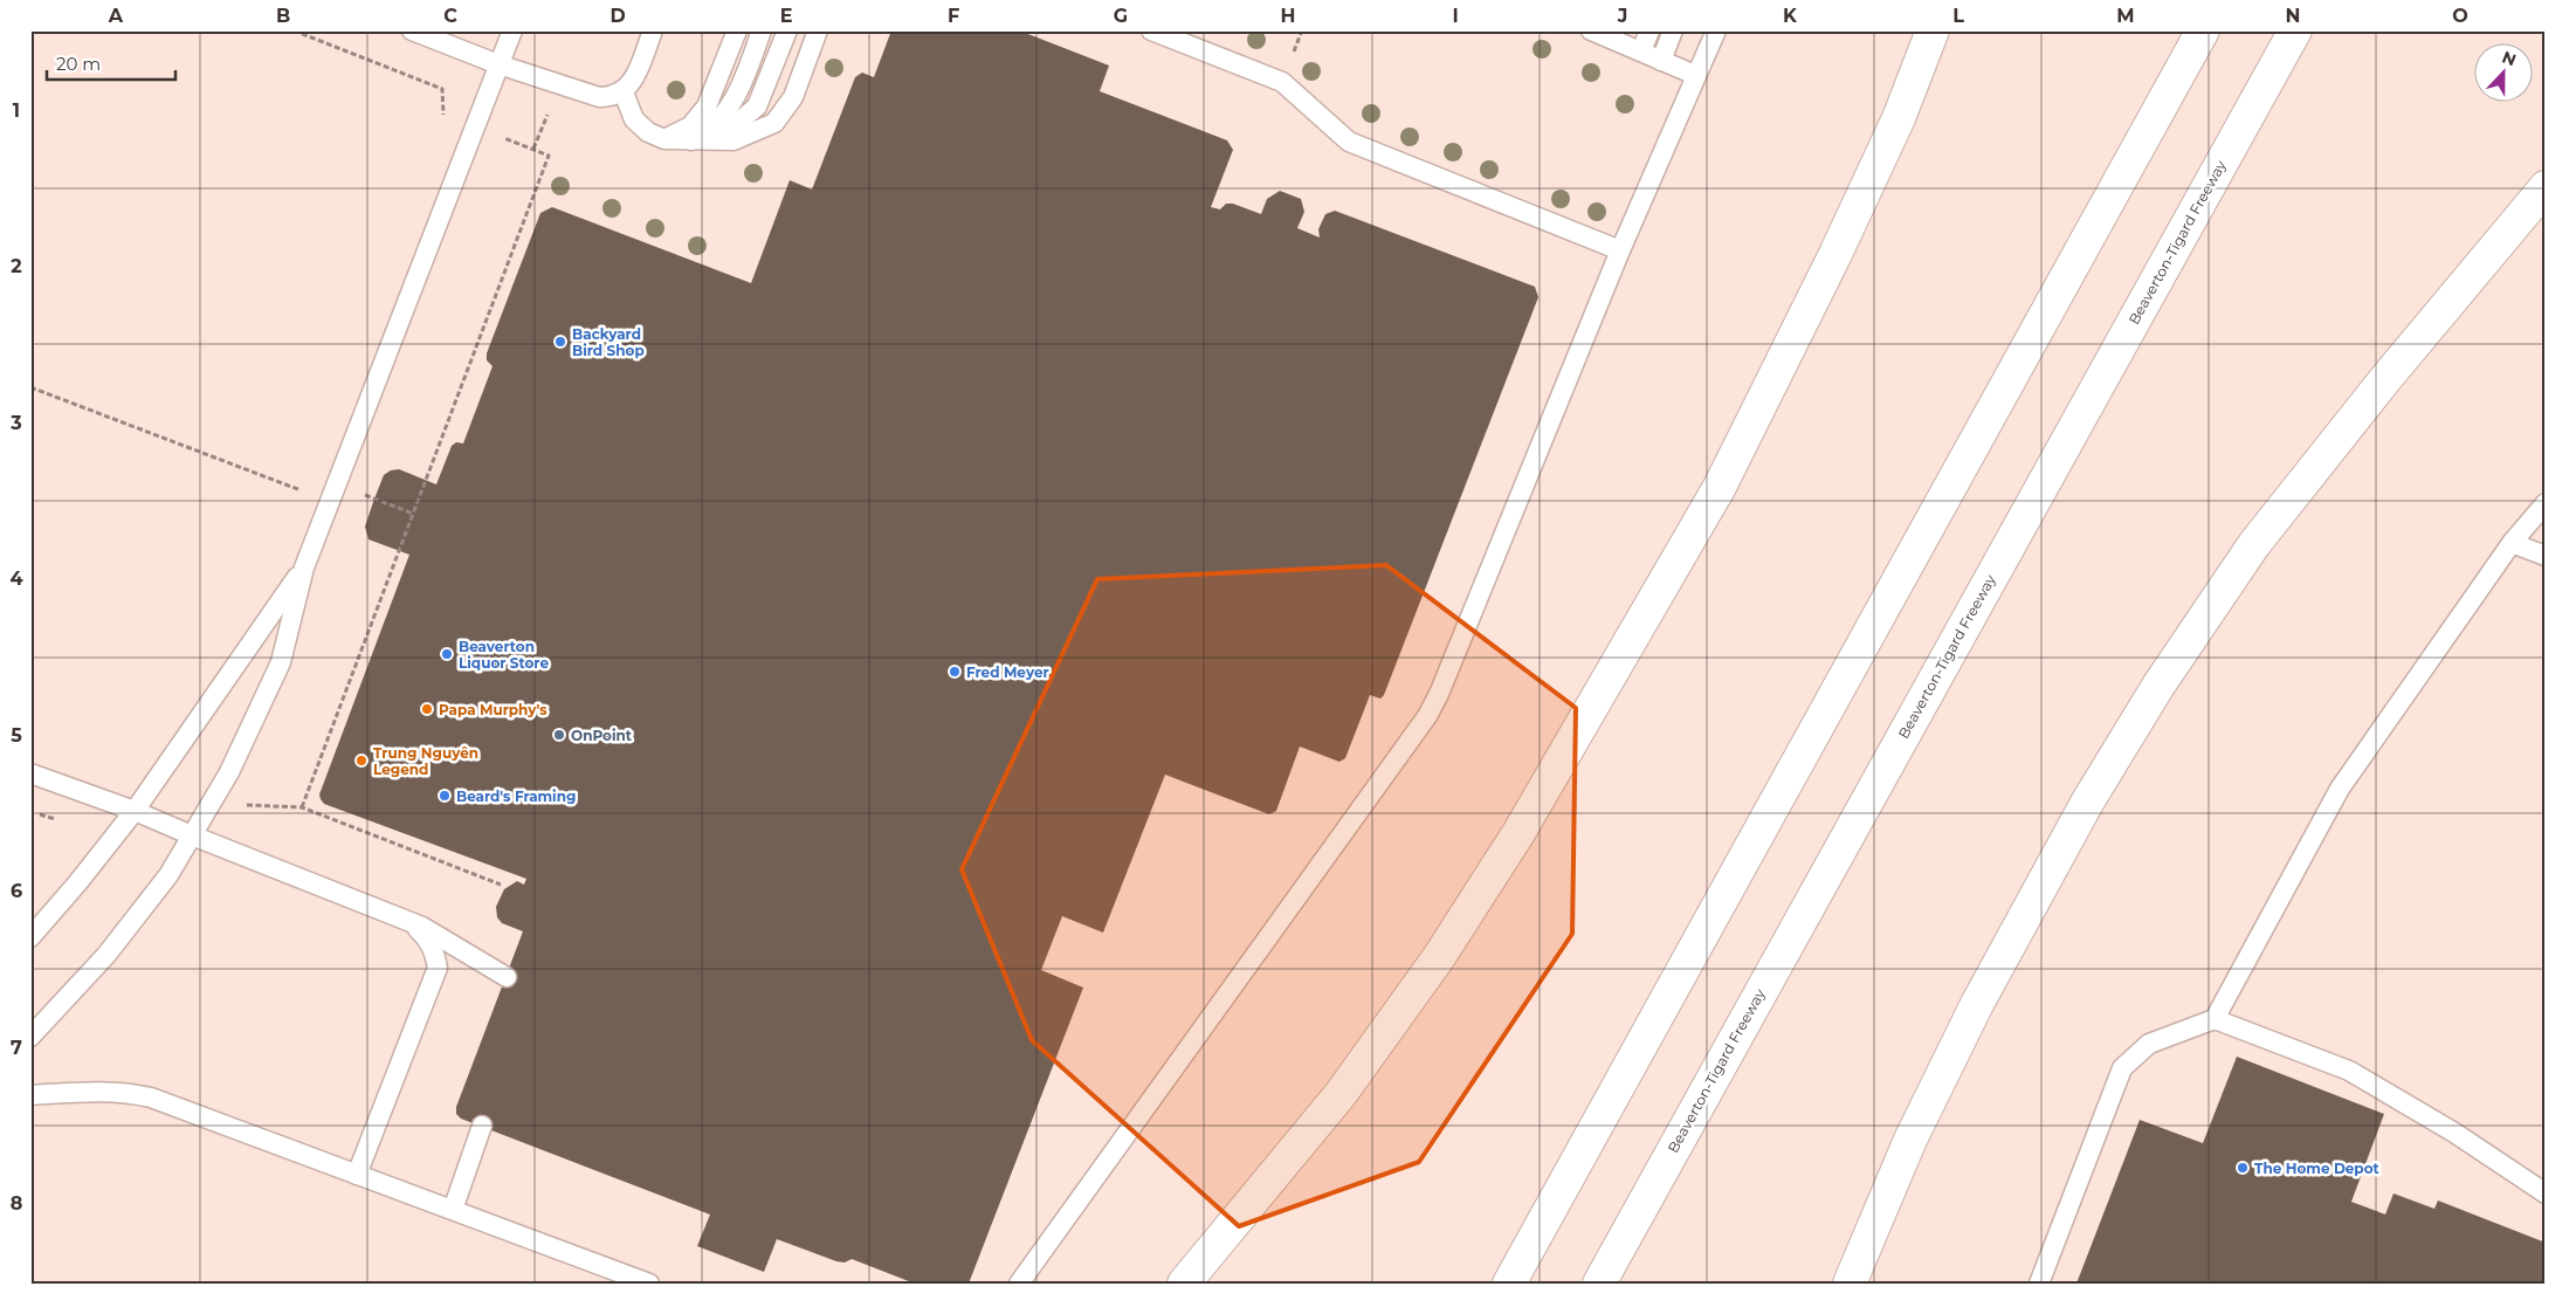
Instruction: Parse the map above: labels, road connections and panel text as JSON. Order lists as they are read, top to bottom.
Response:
{
  "streets": {
    "highway": ["Beaverton-Tigard Freeway"]
  },
  "places": [
    "Backyard Bird Shop",
    "Beaverton Liquor Store",
    "Fred Meyer",
    "Papa Murphy's",
    "OnPoint",
    "Trung Nguyên Legend",
    "Beard's Framing",
    "The Home Depot"
  ],
  "scale_bar": "20 m",
  "north": "top",
  "grid": {
    "columns": [
      "A",
      "B",
      "C",
      "D",
      "E",
      "F",
      "G",
      "H",
      "I",
      "J",
      "K",
      "L",
      "M",
      "N",
      "O"
    ],
    "rows": [
      "1",
      "2",
      "3",
      "4",
      "5",
      "6",
      "7",
      "8"
    ]
  }
}
